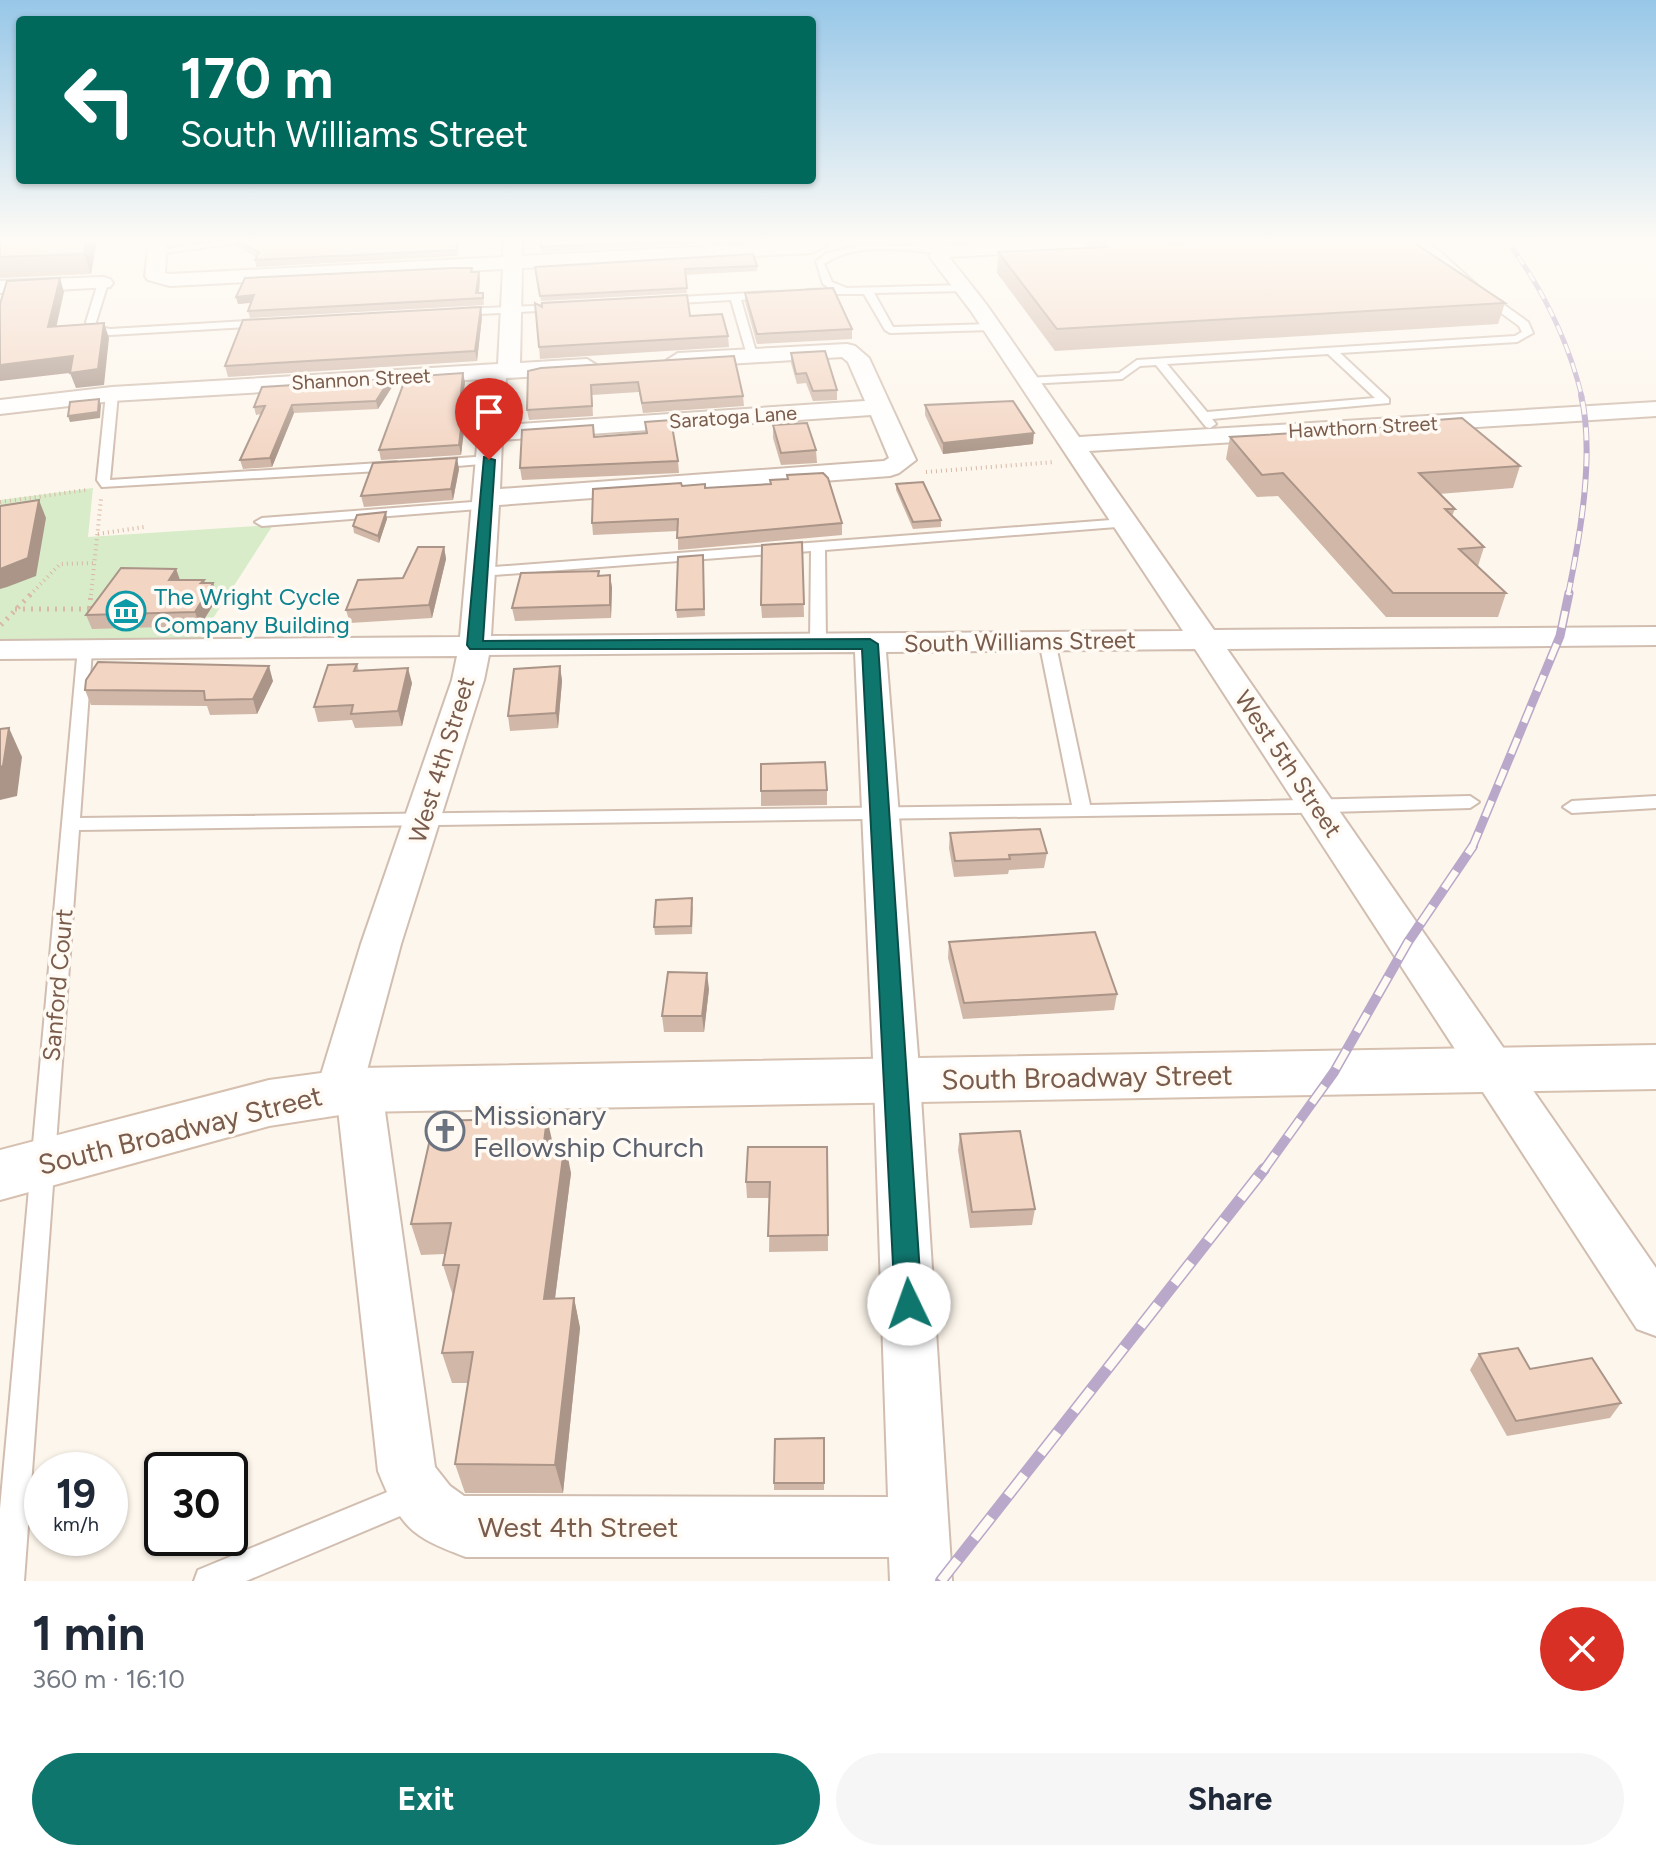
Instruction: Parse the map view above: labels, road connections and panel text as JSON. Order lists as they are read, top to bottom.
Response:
{
  "streets": {
    "street": [
      "Shannon Street",
      "Saratoga Lane",
      "Hawthorn Street",
      "South Williams Street",
      "West 4th Street",
      "West 5th Street",
      "South Broadway Street"
    ],
    "lane": ["Sanford Court"]
  },
  "crossings": [
    ["Shannon Street", "West 4th Street"],
    ["Saratoga Lane", "West 4th Street"],
    ["Hawthorn Street", "West 5th Street"],
    ["South Williams Street", "West 4th Street"],
    ["South Williams Street", "West 5th Street"],
    ["South Williams Street", "Sanford Court"],
    ["West 4th Street", "South Broadway Street"],
    ["West 5th Street", "South Broadway Street"],
    ["Sanford Court", "South Broadway Street"]
  ],
  "places": {
    "museum": ["The Wright Cycle Company Building"],
    "church": ["Missionary Fellowship Church"]
  },
  "page": {
    "turn": ["170 m", "South Williams Street"],
    "speed": "19 km/h",
    "limit": "30",
    "heading": ["1 min", "360 m · 16:10"],
    "buttons": ["Exit", "Share"]
  }
}
